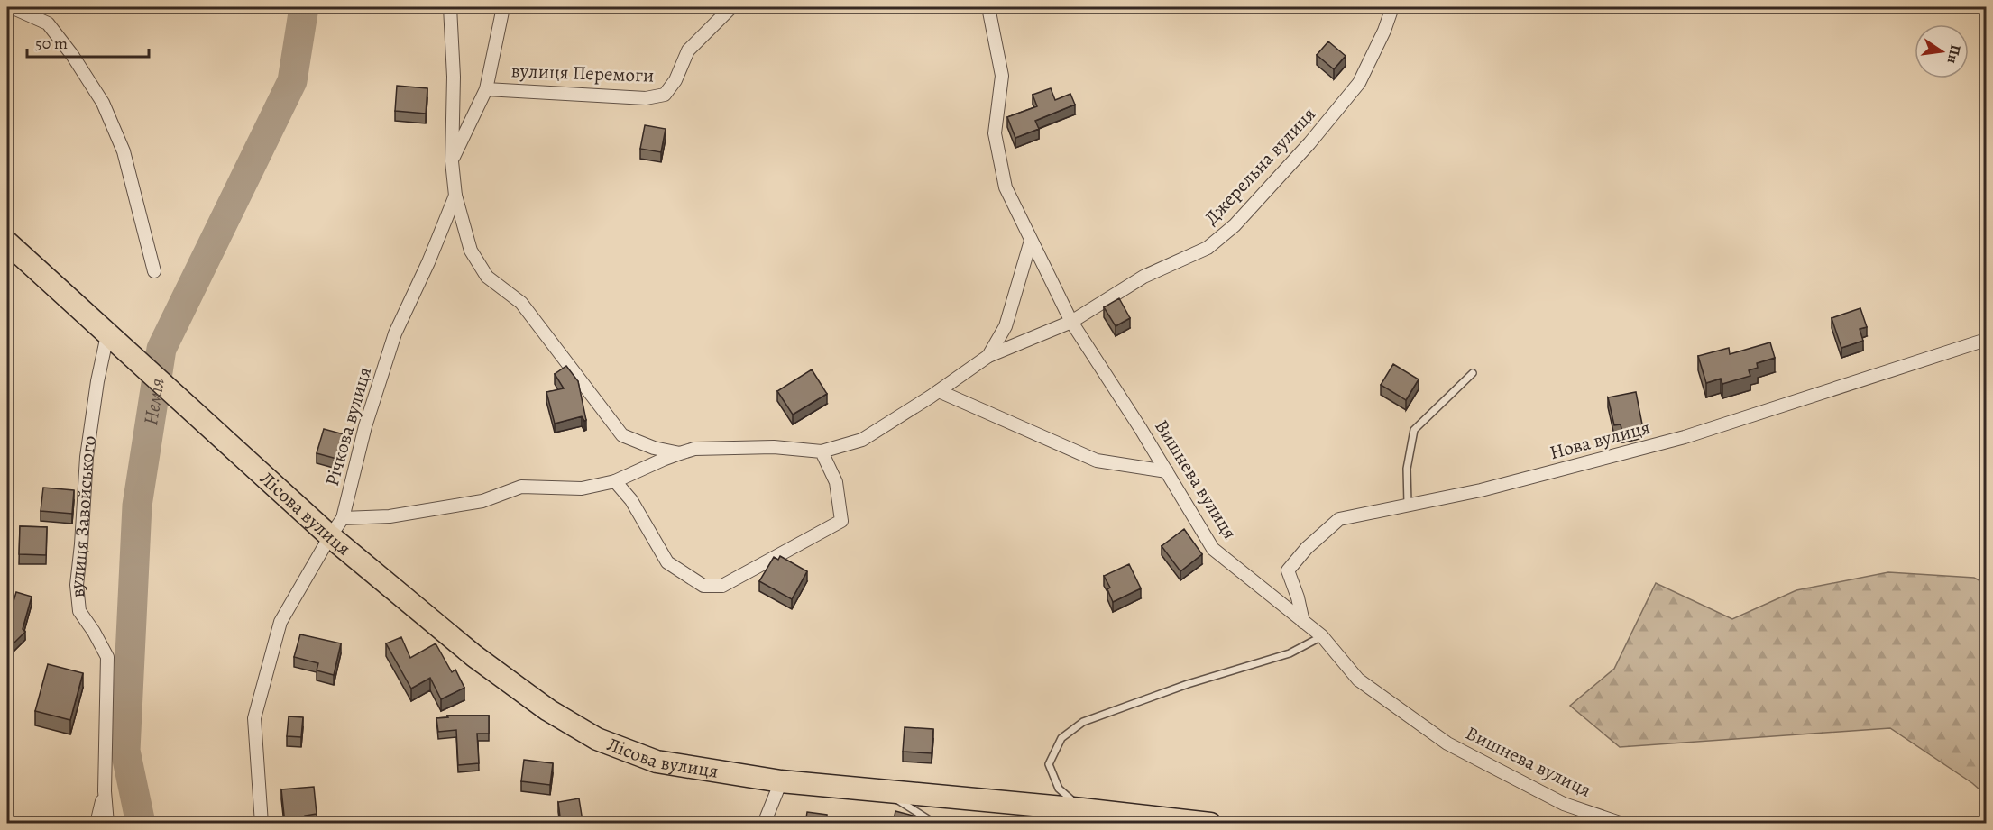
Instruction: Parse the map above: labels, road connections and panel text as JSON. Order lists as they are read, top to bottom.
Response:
{
  "streets": {
    "highway": ["Лісова вулиця"],
    "street": [
      "вулиця Перемоги",
      "Джерельна вулиця",
      "Річкова вулиця",
      "Нова вулиця",
      "Вишнева вулиця",
      "вулиця Завойського"
    ]
  },
  "crossings": [
    ["вулиця Перемоги", "Річкова вулиця"],
    ["Джерельна вулиця", "Річкова вулиця"],
    ["Джерельна вулиця", "Вишнева вулиця"],
    ["Річкова вулиця", "Лісова вулиця"],
    ["Нова вулиця", "Вишнева вулиця"],
    ["Лісова вулиця", "вулиця Завойського"]
  ],
  "water": ["Немія"],
  "scale_bar": "50 m",
  "north": "right"
}
